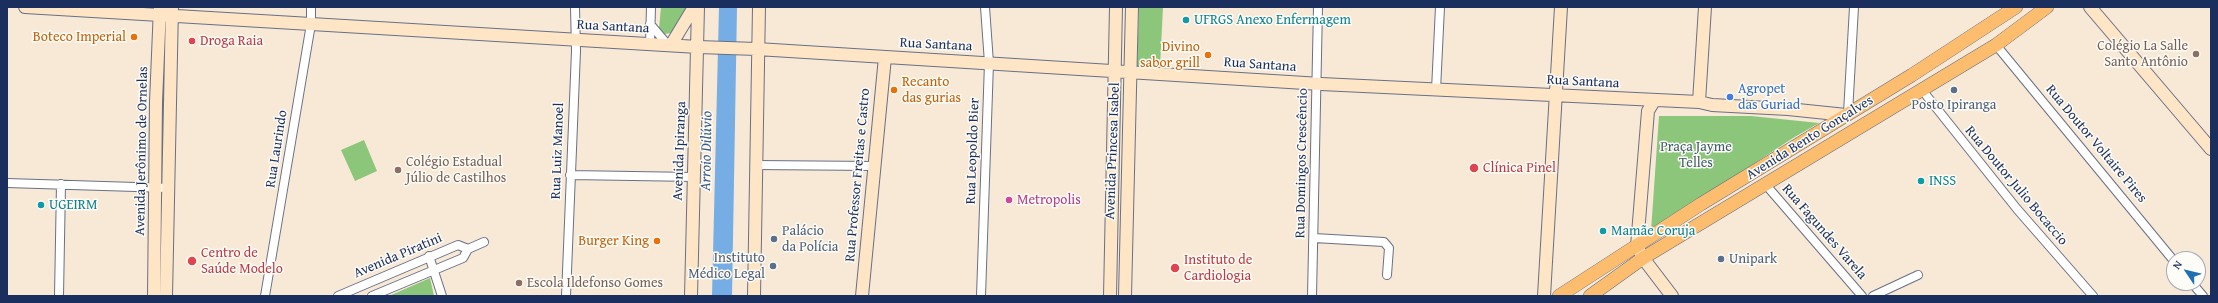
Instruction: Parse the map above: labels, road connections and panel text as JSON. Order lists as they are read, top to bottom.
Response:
{
  "streets": {
    "main road": ["Avenida Bento Gonçalves"],
    "street": [
      "Rua Santana",
      "Rua Doutor Voltaire Pires",
      "Rua Laurindo",
      "Avenida Jerônimo de Ornelas",
      "Rua Luiz Manoel",
      "Avenida Ipiranga",
      "Rua Leopoldo Bier",
      "Avenida Princesa Isabel",
      "Rua Domingos Crescêncio",
      "Rua Professor Freitas e Castro",
      "Rua Doutor Julio Bocaccio",
      "Rua Fagundes Varela",
      "Avenida Piratini"
    ]
  },
  "crossings": [
    ["Rua Santana", "Rua Laurindo"],
    ["Rua Santana", "Avenida Jerônimo de Ornelas"],
    ["Rua Santana", "Rua Luiz Manoel"],
    ["Rua Santana", "Avenida Ipiranga"],
    ["Rua Santana", "Rua Leopoldo Bier"],
    ["Rua Santana", "Avenida Princesa Isabel"],
    ["Rua Santana", "Rua Domingos Crescêncio"],
    ["Rua Santana", "Rua Professor Freitas e Castro"],
    ["Avenida Bento Gonçalves", "Rua Doutor Voltaire Pires"],
    ["Avenida Bento Gonçalves", "Rua Doutor Julio Bocaccio"],
    ["Avenida Bento Gonçalves", "Rua Fagundes Varela"]
  ],
  "water": ["Arroio Dilúvio"],
  "parks": ["Praça Jayme Telles"],
  "places": [
    "UFRGS Anexo Enfermagem",
    "Boteco Imperial",
    "Droga Raia",
    "Colégio La Salle Santo Antônio",
    "Divino sabor grill",
    "Recanto das gurias",
    "Posto Ipiranga",
    "Agropet das Guriad",
    "Clínica Pinel",
    "Colégio Estadual Júlio de Castilhos",
    "INSS",
    "Metropolis",
    "UGEIRM",
    "Mamãe Coruja",
    "Palácio da Polícia",
    "Burger King",
    "Unipark",
    "Centro de Saúde Modelo",
    "Instituto Médico Legal",
    "Instituto de Cardiologia",
    "Escola Ildefonso Gomes"
  ],
  "north": "top left"
}
